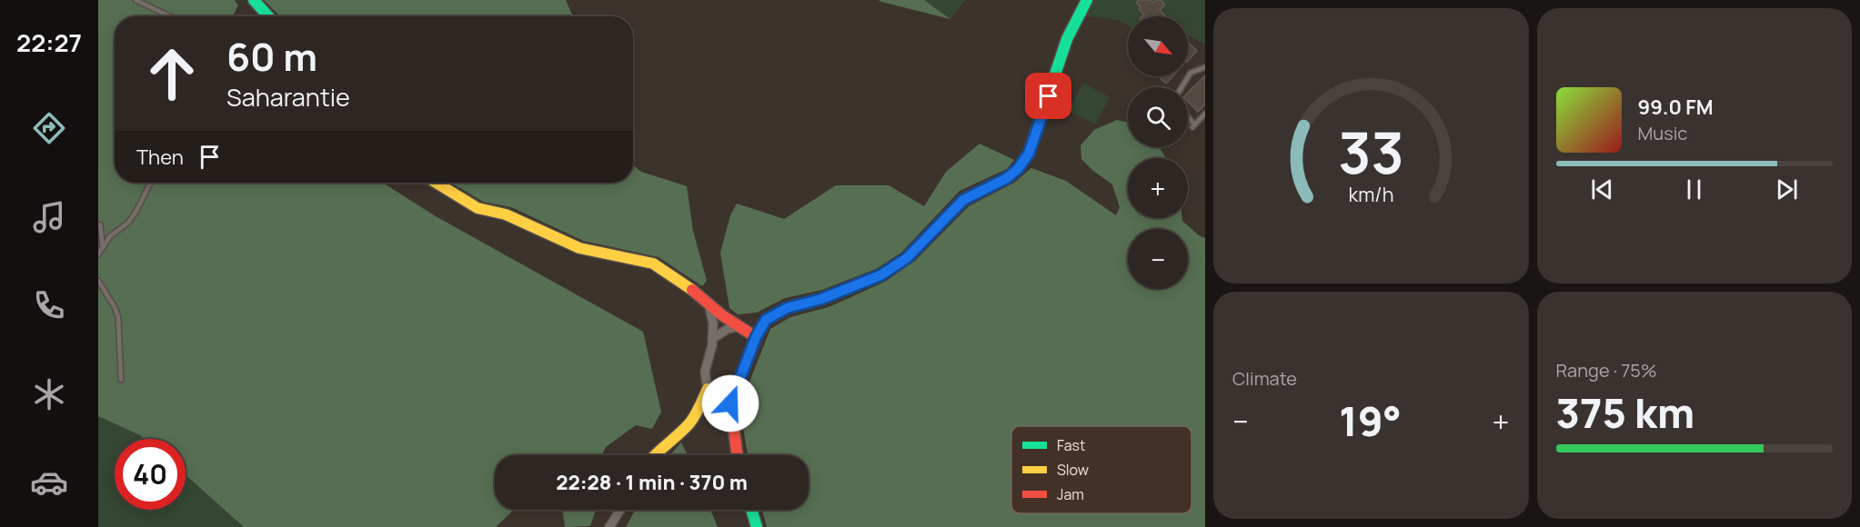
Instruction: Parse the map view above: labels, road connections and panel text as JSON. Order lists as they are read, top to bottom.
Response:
{
  "legend": ["Fast", "Slow", "Jam"],
  "north": "bottom right",
  "page": {
    "tabs": "22:27",
    "map_buttons": ["+", "−"],
    "turn": ["60 m", "Saharantie"],
    "song": ["99.0 FM", "Music"],
    "then": "Then",
    "tile": [
      "Climate",
      ["Range · 75%", "375 km"]
    ],
    "heat": ["−", "19°", "+"],
    "limit": "40",
    "trip": "22:28 · 1 min · 370 m",
    "gauge": ["33", "km/h"]
  }
}
